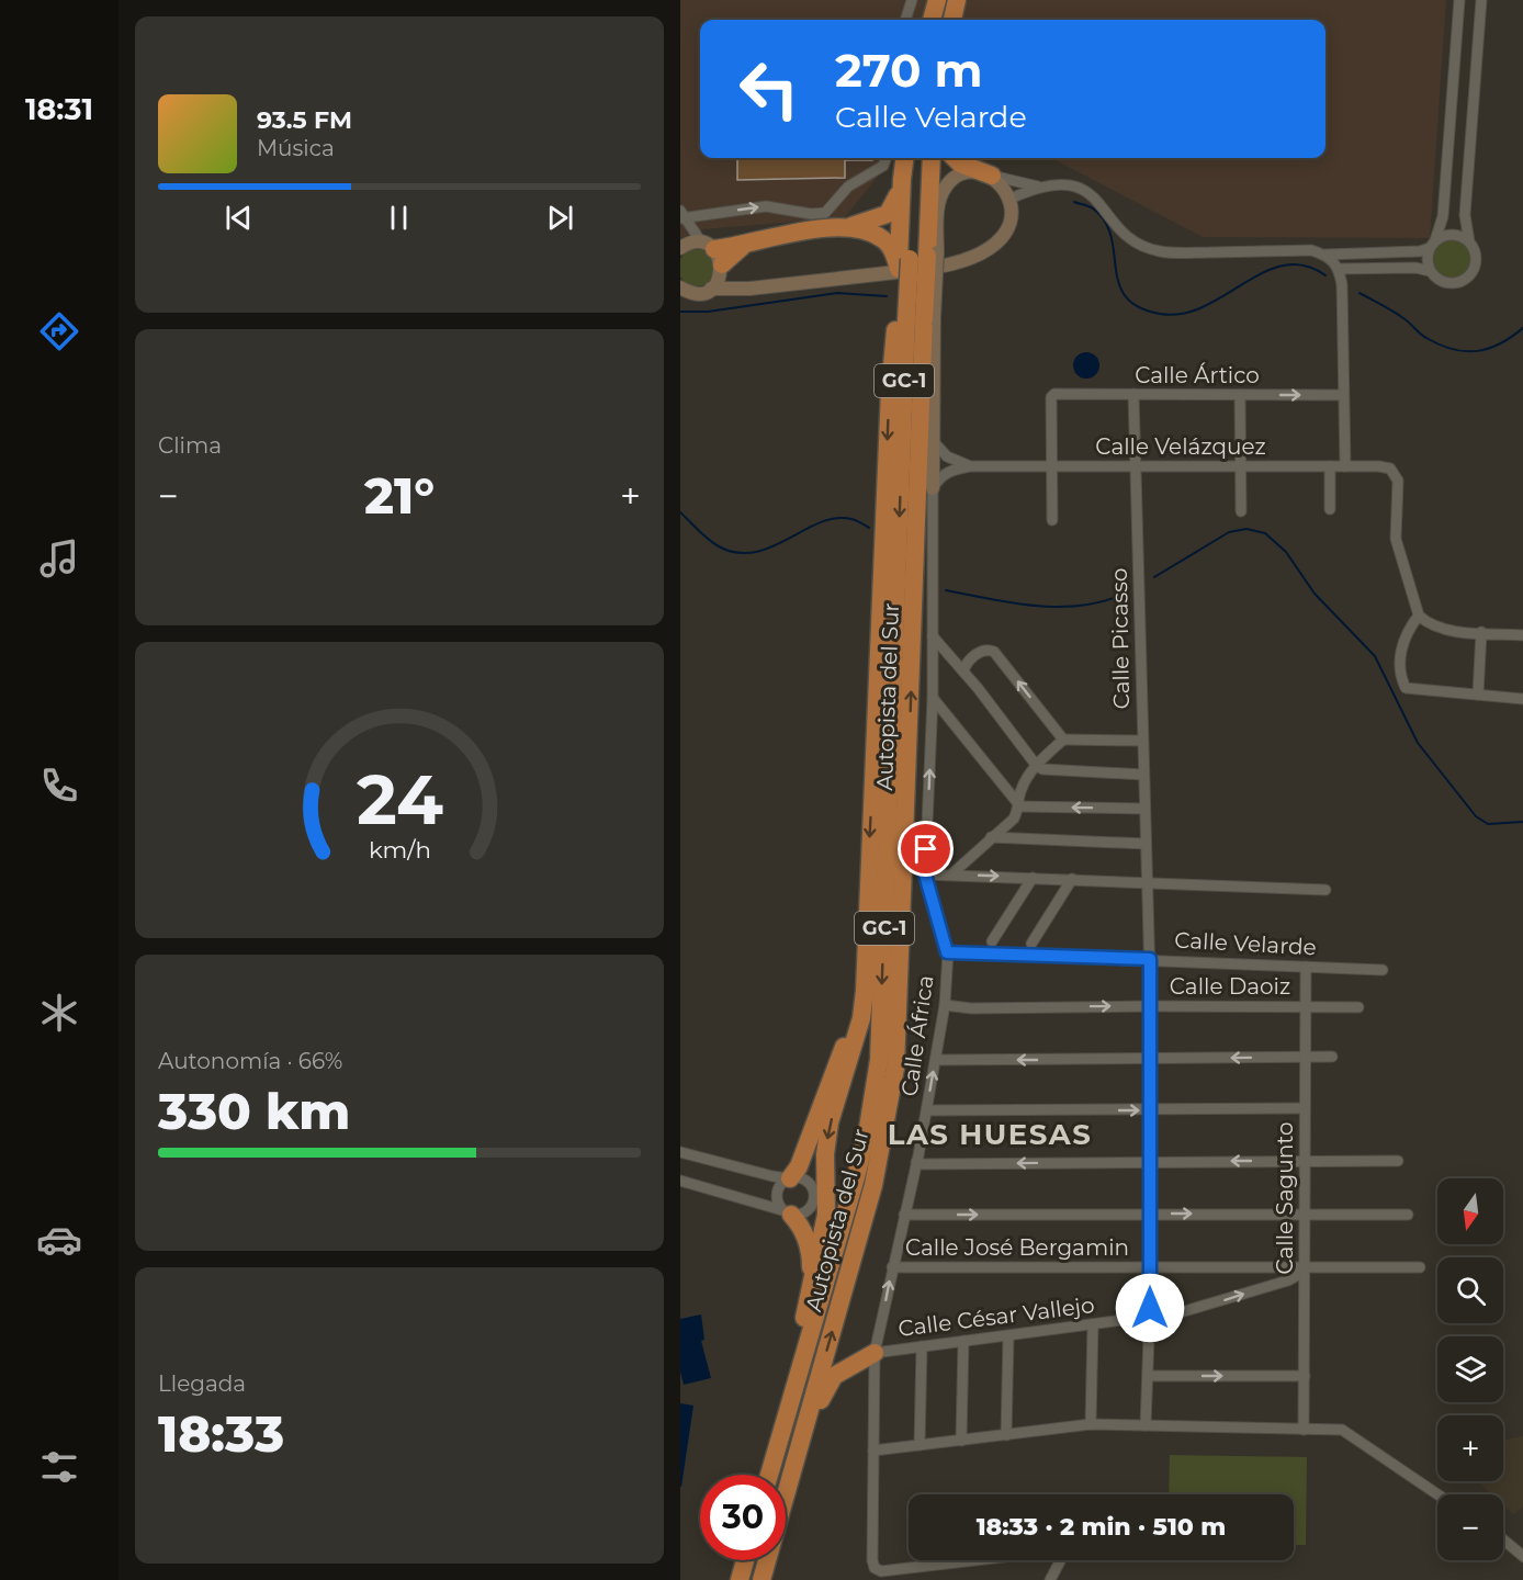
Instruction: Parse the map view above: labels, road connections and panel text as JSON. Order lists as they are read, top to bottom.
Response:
{
  "streets": {
    "highway": ["GC-1", "Autopista del Sur"],
    "street": [
      "Calle Ártico",
      "Calle Velázquez",
      "Calle Picasso",
      "Calle Velarde",
      "Calle Daoiz",
      "Calle África",
      "Calle Sagunto",
      "Calle José Bergamin",
      "Calle César Vallejo"
    ]
  },
  "crossings": [
    ["Calle Ártico", "Calle Velázquez"],
    ["Calle Ártico", "Calle Picasso"],
    ["Calle Velázquez", "Calle Picasso"],
    ["Calle Velázquez", "Calle África"],
    ["Calle Picasso", "Calle Velarde"],
    ["Calle Picasso", "Calle Daoiz"],
    ["Calle Picasso", "Calle José Bergamin"],
    ["Calle Picasso", "Calle César Vallejo"],
    ["Calle Velarde", "Calle África"],
    ["Calle Velarde", "Calle Sagunto"],
    ["Calle Daoiz", "Calle África"],
    ["Calle Daoiz", "Calle Sagunto"],
    ["Calle África", "Calle José Bergamin"],
    ["Calle África", "Calle César Vallejo"],
    ["Calle Sagunto", "Calle José Bergamin"],
    ["Calle Sagunto", "Calle César Vallejo"],
    ["Calle José Bergamin", "Calle César Vallejo"]
  ],
  "districts": ["LAS HUESAS"],
  "north": "bottom",
  "page": {
    "tabs": "18:31",
    "turn": ["270 m", "Calle Velarde"],
    "song": ["93.5 FM", "Música"],
    "tile": [
      "Clima",
      ["Autonomía · 66%", "330 km"],
      ["Llegada", "18:33"]
    ],
    "heat": ["−", "21°", "+"],
    "map_buttons": ["+", "−"],
    "limit": "30",
    "trip": "18:33 · 2 min · 510 m",
    "gauge": ["24", "km/h"]
  }
}
